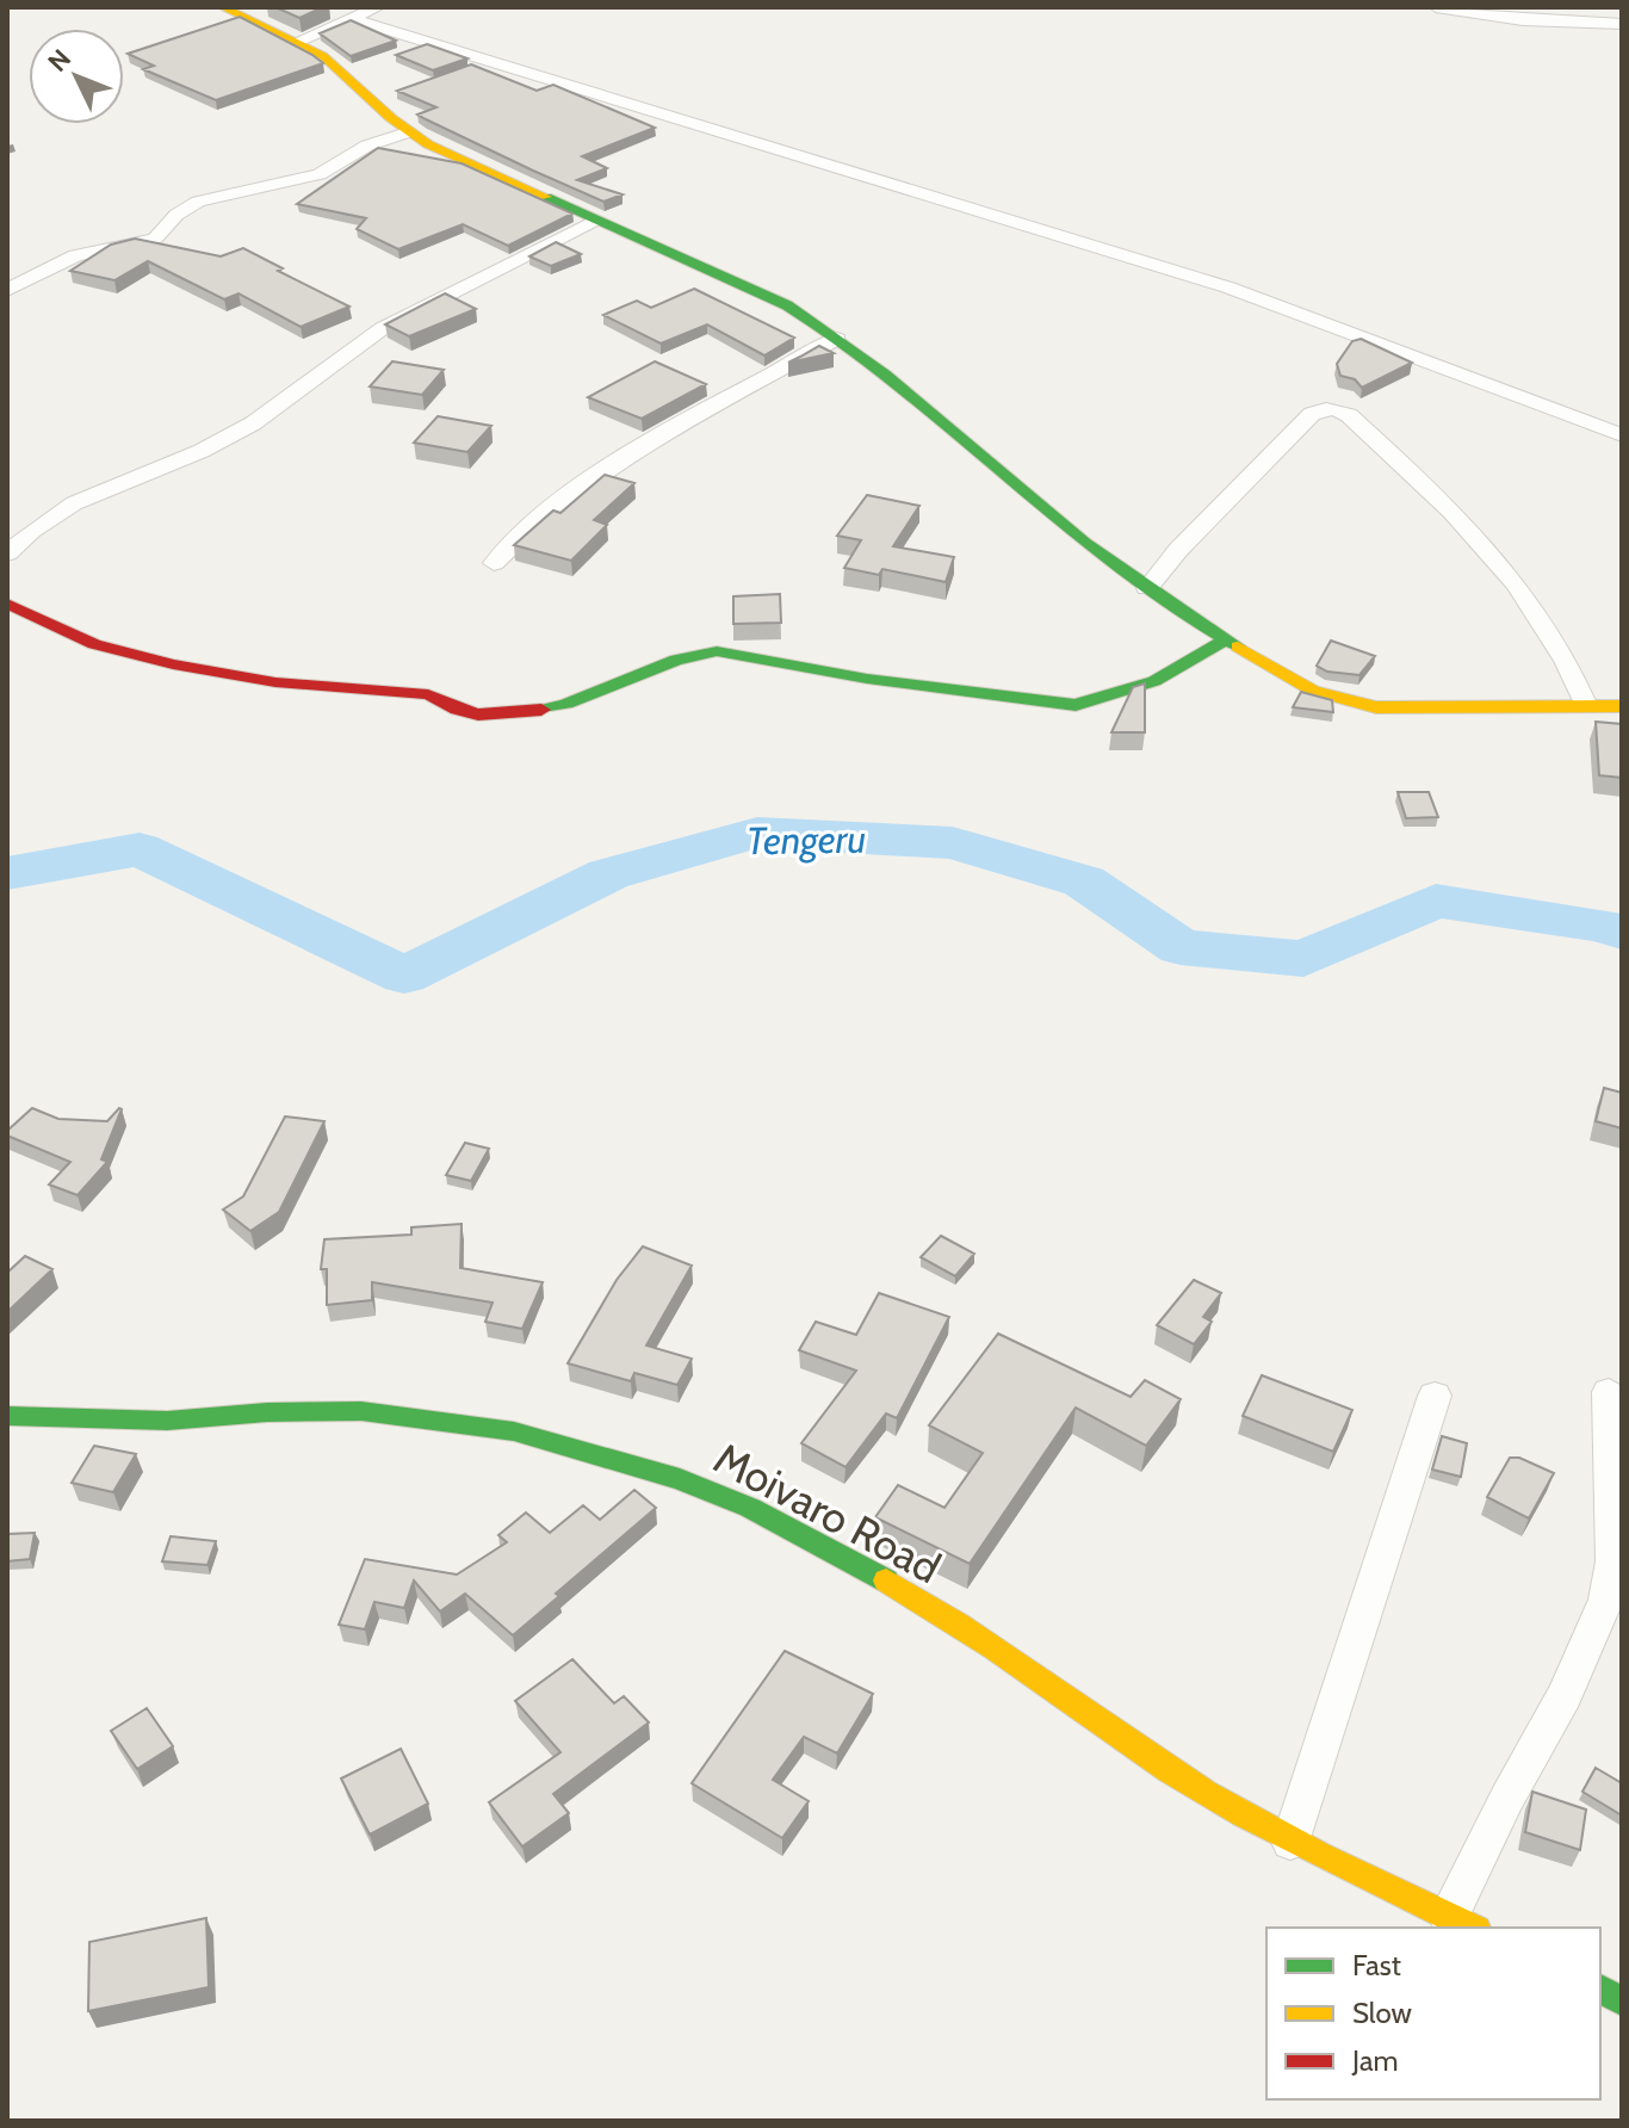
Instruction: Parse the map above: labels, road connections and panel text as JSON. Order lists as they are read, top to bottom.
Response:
{
  "streets": {
    "street": ["Moivaro Road"]
  },
  "water": ["Tengeru"],
  "legend": ["Fast", "Slow", "Jam"],
  "north": "top left"
}
